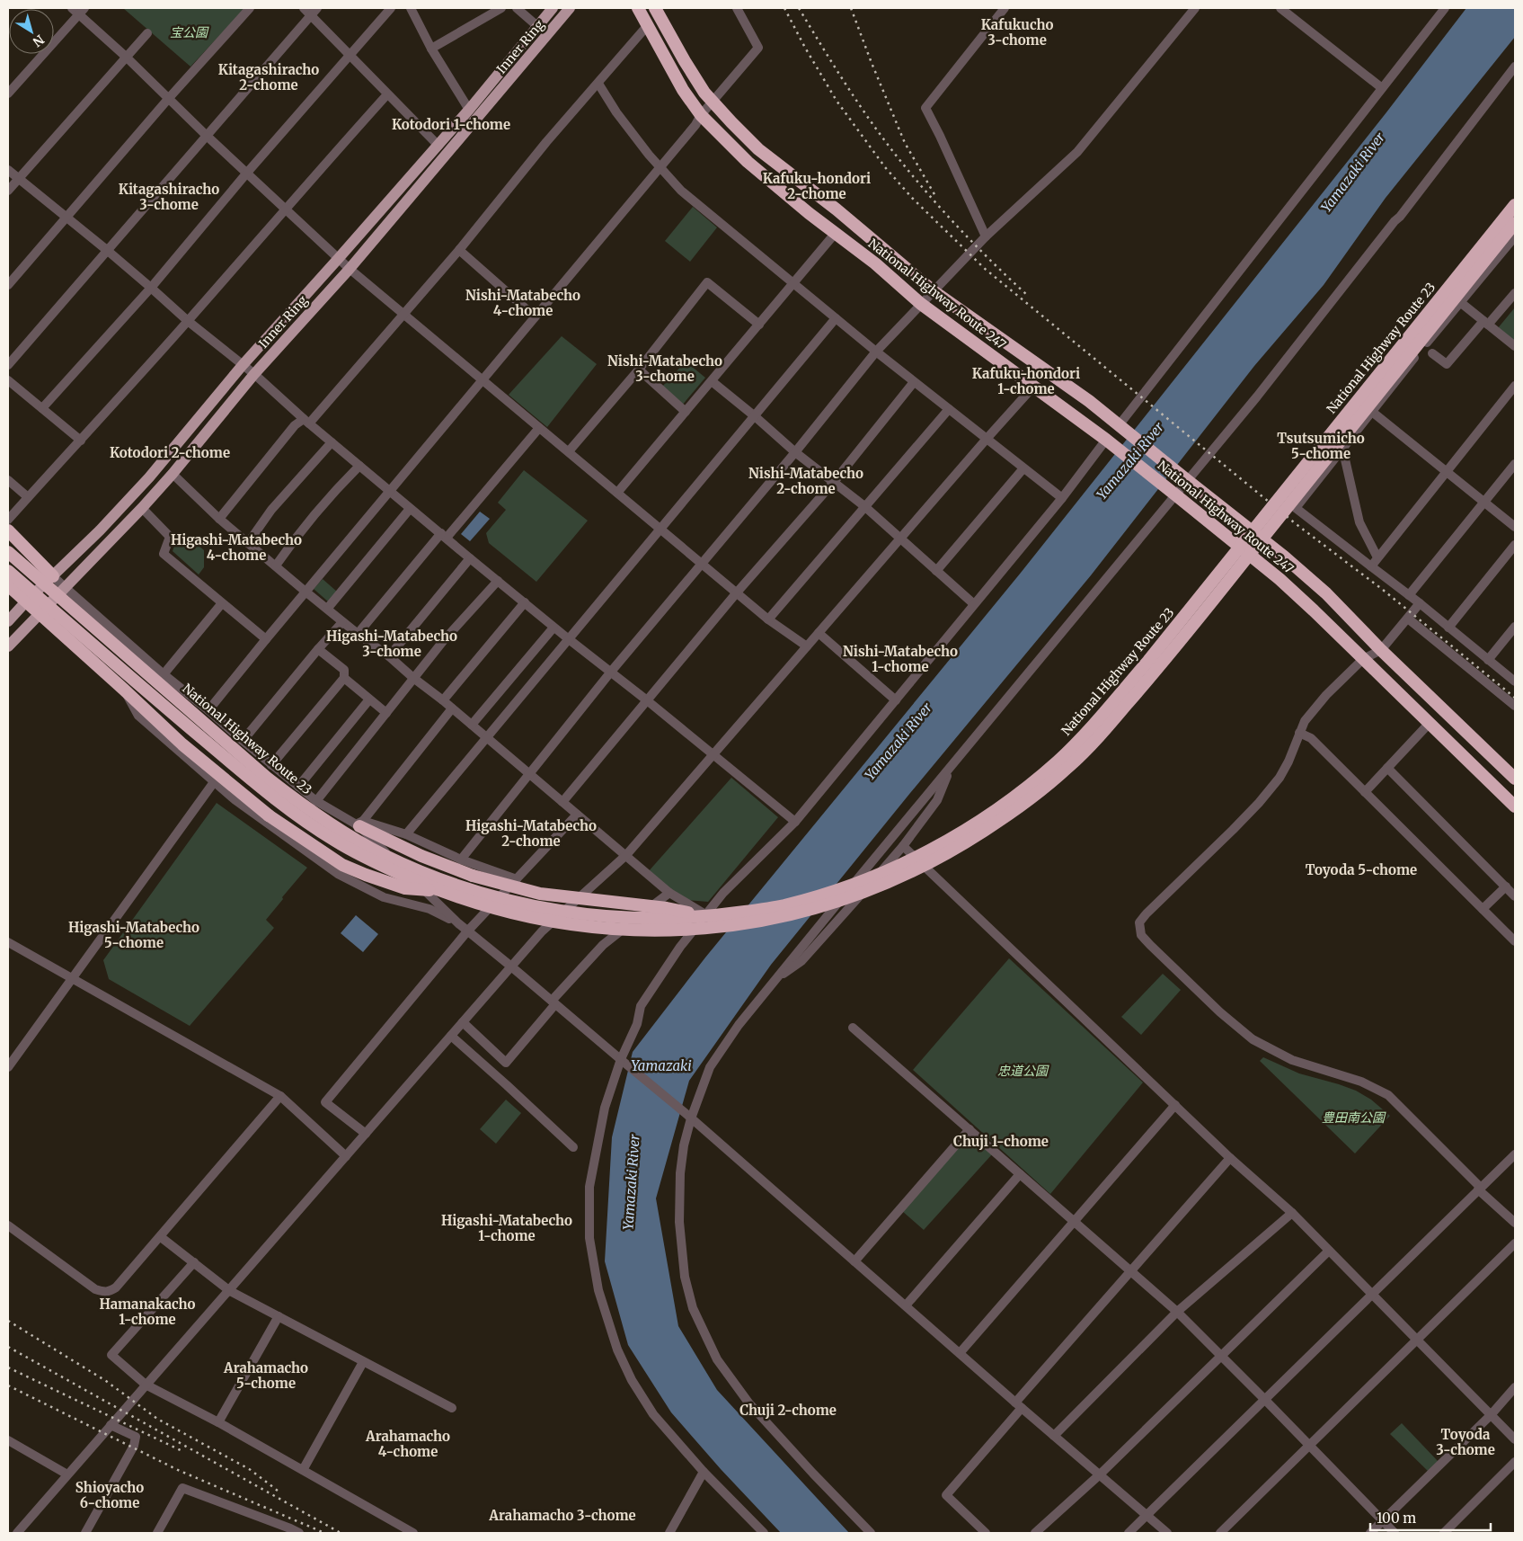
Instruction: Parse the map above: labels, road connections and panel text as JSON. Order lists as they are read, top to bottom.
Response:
{
  "streets": {
    "highway": ["National Highway Route 247", "National Highway Route 23"],
    "main road": ["Inner Ring"]
  },
  "districts": [
    "Kafukucho 3-chome",
    "Kitagashiracho 2-chome",
    "Kotodori 1-chome",
    "Kafuku-hondori 2-chome",
    "Kitagashiracho 3-chome",
    "Nishi-Matabecho 4-chome",
    "Nishi-Matabecho 3-chome",
    "Kafuku-hondori 1-chome",
    "Tsutsumicho 5-chome",
    "Kotodori 2-chome",
    "Nishi-Matabecho 2-chome",
    "Higashi-Matabecho 4-chome",
    "Higashi-Matabecho 3-chome",
    "Nishi-Matabecho 1-chome",
    "Higashi-Matabecho 2-chome",
    "Toyoda 5-chome",
    "Higashi-Matabecho 5-chome",
    "Chuji 1-chome",
    "Higashi-Matabecho 1-chome",
    "Hamanakacho 1-chome",
    "Arahamacho 5-chome",
    "Chuji 2-chome",
    "Toyoda 3-chome",
    "Arahamacho 4-chome",
    "Shioyacho 6-chome",
    "Arahamacho 3-chome"
  ],
  "water": ["Yamazaki River", "Yamazaki"],
  "parks": ["宝公園", "忠道公園", "豊田南公園"],
  "scale_bar": "100 m",
  "north": "bottom right"
}
